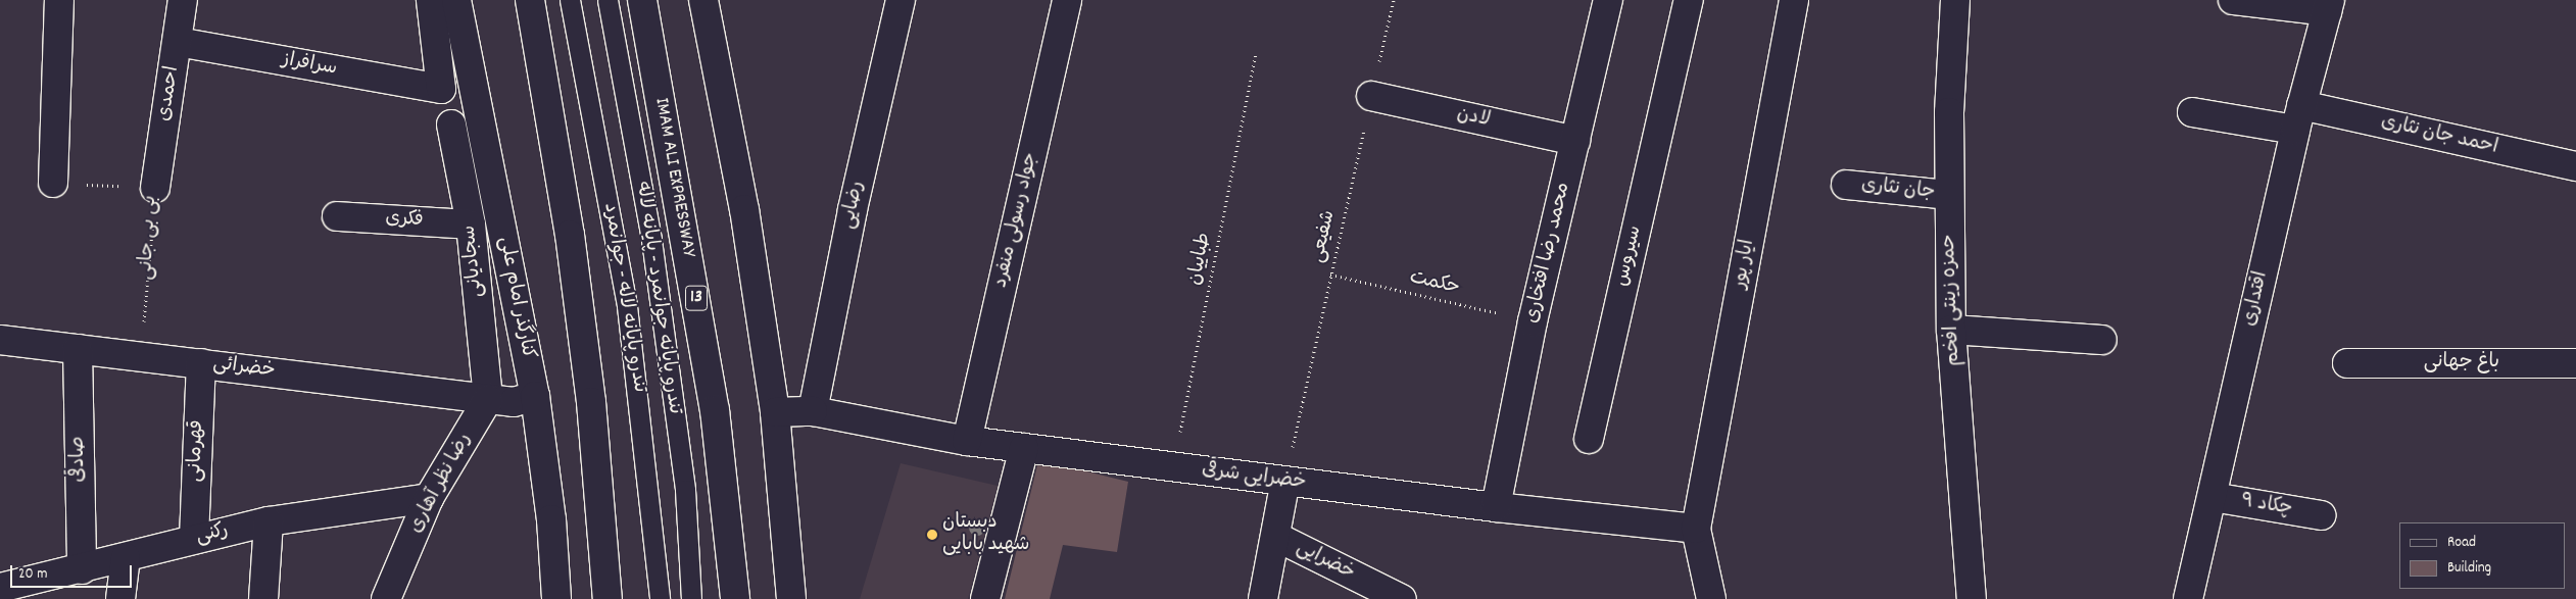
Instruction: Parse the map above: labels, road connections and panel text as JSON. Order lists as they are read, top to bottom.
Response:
{
  "streets": {
    "main road": [
      "سرافراز",
      "احمدی",
      "لادن",
      "احمد جان نثاری",
      "IMAM ALI EXPRESSWAY",
      "جان نثاری",
      "رضایی",
      "فکری",
      "جواد رسولی منفرد",
      "محمد رضا افتخاری",
      "سیروس",
      "سجادیانی",
      "ایار پور",
      "کنارگذر امام علی",
      "13",
      "اقتداری",
      "حمزه زینتی افخم",
      "باغ جهانی",
      "خضرائی",
      "قهرمانی",
      "صادقی",
      "خضرایی شرقی",
      "رضا نظر آهاری",
      "چکاد ۹",
      "رکنی",
      "خضرایی"
    ],
    "lane": ["تندرو پایانه لاله - جوانمرد", "تندرو پایانه جوانمرد - پایانه لاله"],
    "path": [
      "شفیعی",
      "بی بی جانی",
      "طباییان",
      "حکمت"
    ]
  },
  "crossings": [
    ["سرافراز", "احمدی"],
    ["احمدی", "بی بی جانی"],
    ["لادن", "شفیعی"],
    ["لادن", "محمد رضا افتخاری"],
    ["احمد جان نثاری", "اقتداری"],
    ["جان نثاری", "حمزه زینتی افخم"],
    ["رضایی", "خضرایی شرقی"],
    ["فکری", "سجادیانی"],
    ["جواد رسولی منفرد", "خضرایی شرقی"],
    ["شفیعی", "حکمت"],
    ["شفیعی", "خضرایی شرقی"],
    ["بی بی جانی", "خضرائی"],
    ["محمد رضا افتخاری", "حکمت"],
    ["محمد رضا افتخاری", "خضرایی شرقی"],
    ["طباییان", "خضرایی شرقی"],
    ["سجادیانی", "خضرائی"],
    ["سجادیانی", "رضا نظر آهاری"],
    ["ایار پور", "خضرایی شرقی"],
    ["کنارگذر امام علی", "خضرائی"],
    ["اقتداری", "چکاد ۹"],
    ["خضرائی", "قهرمانی"],
    ["خضرائی", "صادقی"],
    ["خضرائی", "رضا نظر آهاری"],
    ["قهرمانی", "رکنی"],
    ["صادقی", "رکنی"],
    ["رضا نظر آهاری", "رکنی"]
  ],
  "places": ["دبستان شهید بابایی"],
  "legend": ["Road", "Building"],
  "scale_bar": "20 m"
}
